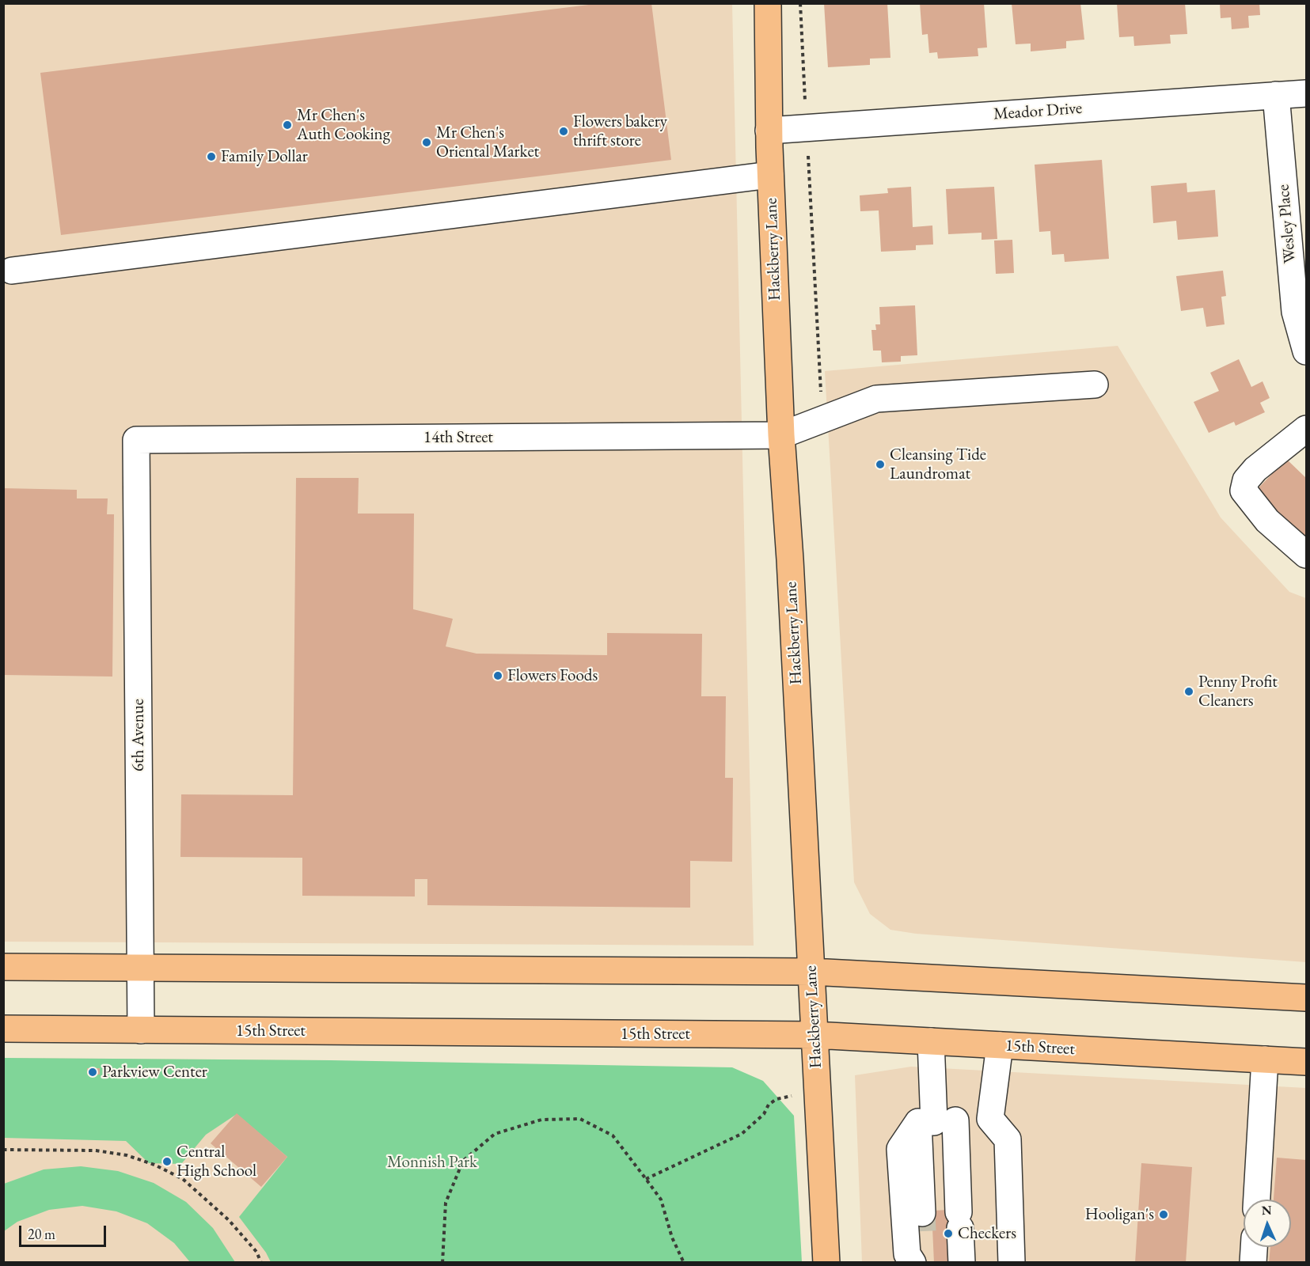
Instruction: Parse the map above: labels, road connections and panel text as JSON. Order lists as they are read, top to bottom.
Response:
{
  "streets": {
    "main road": ["Hackberry Lane", "15th Street"],
    "street": [
      "Meador Drive",
      "Wesley Place",
      "14th Street",
      "6th Avenue"
    ]
  },
  "crossings": [
    ["Meador Drive", "Wesley Place"],
    ["Meador Drive", "Hackberry Lane"],
    ["Hackberry Lane", "14th Street"],
    ["Hackberry Lane", "15th Street"],
    ["14th Street", "6th Avenue"],
    ["6th Avenue", "15th Street"]
  ],
  "parks": ["Monnish Park"],
  "places": [
    "Mr Chen's Auth Cooking",
    "Flowers bakery thrift store",
    "Mr Chen's Oriental Market",
    "Family Dollar",
    "Cleansing Tide Laundromat",
    "Flowers Foods",
    "Penny Profit Cleaners",
    "Parkview Center",
    "Central High School",
    "Hooligan's",
    "Checkers"
  ],
  "scale_bar": "20 m",
  "north": "top"
}
